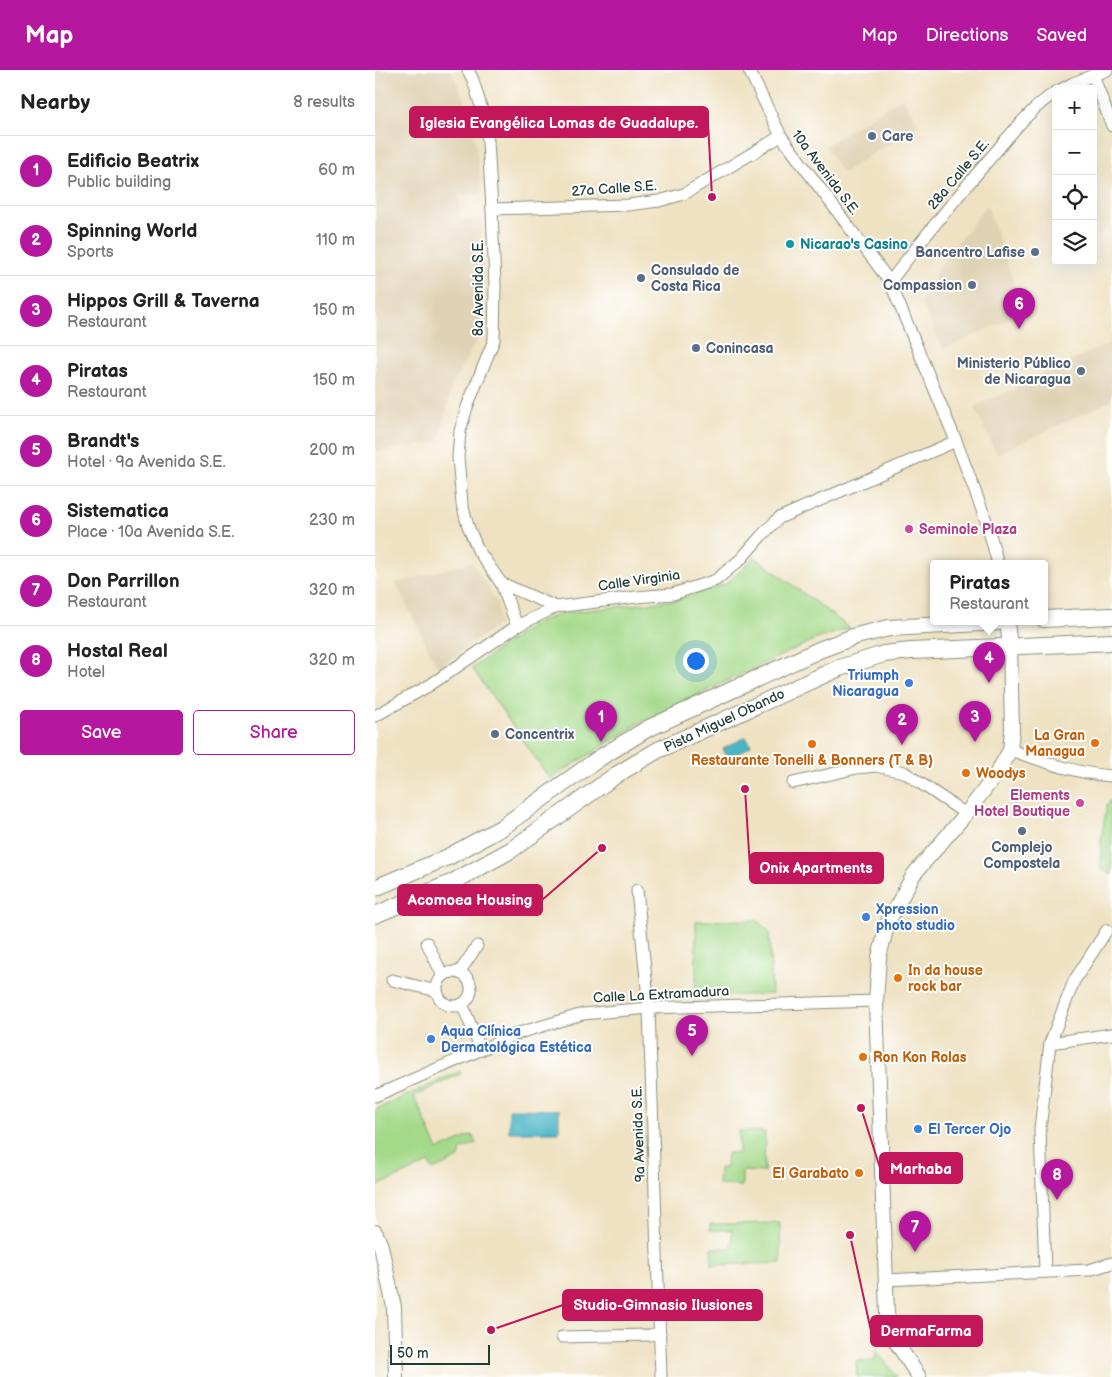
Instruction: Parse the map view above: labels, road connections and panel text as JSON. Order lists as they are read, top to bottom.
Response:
{
  "streets": {
    "main road": ["Pista Miguel Obando"],
    "street": [
      "10a Avenida S.E.",
      "28a Calle S.E.",
      "27a Calle S.E.",
      "8a Avenida S.E.",
      "Calle Virginia",
      "Calle La Extramadura",
      "9a Avenida S.E."
    ]
  },
  "crossings": [
    ["10a Avenida S.E.", "28a Calle S.E."],
    ["10a Avenida S.E.", "27a Calle S.E."],
    ["10a Avenida S.E.", "Calle Virginia"],
    ["27a Calle S.E.", "8a Avenida S.E."],
    ["8a Avenida S.E.", "Calle Virginia"],
    ["Calle La Extramadura", "9a Avenida S.E."]
  ],
  "places": [
    "Care",
    "Iglesia Evangélica Lomas de Guadalupe.",
    "Nicarao's Casino",
    "Bancentro Lafise",
    "Consulado de Costa Rica",
    "Compassion",
    "Conincasa",
    "Ministerio Público de Nicaragua",
    "Seminole Plaza",
    "Triumph Nicaragua",
    "Concentrix",
    "La Gran Managua",
    "Restaurante Tonelli & Bonners (T & B)",
    "Woodys",
    "Onix Apartments",
    "Elements Hotel Boutique",
    "Complejo Compostela",
    "Acomoea Housing",
    "Xpression photo studio",
    "In da house rock bar",
    "Aqua Clínica Dermatológica Estética",
    "Ron Kon Rolas",
    "Marhaba",
    "El Tercer Ojo",
    "El Garabato",
    "DermaFarma",
    "Studio-Gimnasio Ilusiones"
  ],
  "scale_bar": "50 m",
  "page": {
    "header": "Map",
    "nav": ["Map", "Directions", "Saved"],
    "heading": ["Nearby", "8 results"],
    "map_buttons": ["+", "−"],
    "list": [
      {
        "mark": "1",
        "name": "Edificio Beatrix",
        "note": "Public building",
        "value": "60 m"
      },
      {
        "mark": "2",
        "name": "Spinning World",
        "note": "Sports",
        "value": "110 m"
      },
      {
        "mark": "3",
        "name": "Hippos Grill & Taverna",
        "note": "Restaurant",
        "value": "150 m"
      },
      {
        "mark": "4",
        "name": "Piratas",
        "note": "Restaurant",
        "value": "150 m"
      },
      {
        "mark": "5",
        "name": "Brandt's",
        "note": "Hotel · 9a Avenida S.E.",
        "value": "200 m"
      },
      {
        "mark": "6",
        "name": "Sistematica",
        "note": "Place · 10a Avenida S.E.",
        "value": "230 m"
      },
      {
        "mark": "7",
        "name": "Don Parrillon",
        "note": "Restaurant",
        "value": "320 m"
      },
      {
        "mark": "8",
        "name": "Hostal Real",
        "note": "Hotel",
        "value": "320 m"
      }
    ],
    "pins": [
      "6",
      "4",
      "1",
      "3",
      "2",
      "5",
      "8",
      "7"
    ],
    "popup": ["Piratas", "Restaurant"],
    "buttons": ["Save", "Share"],
    "scale": "50 m"
  }
}
